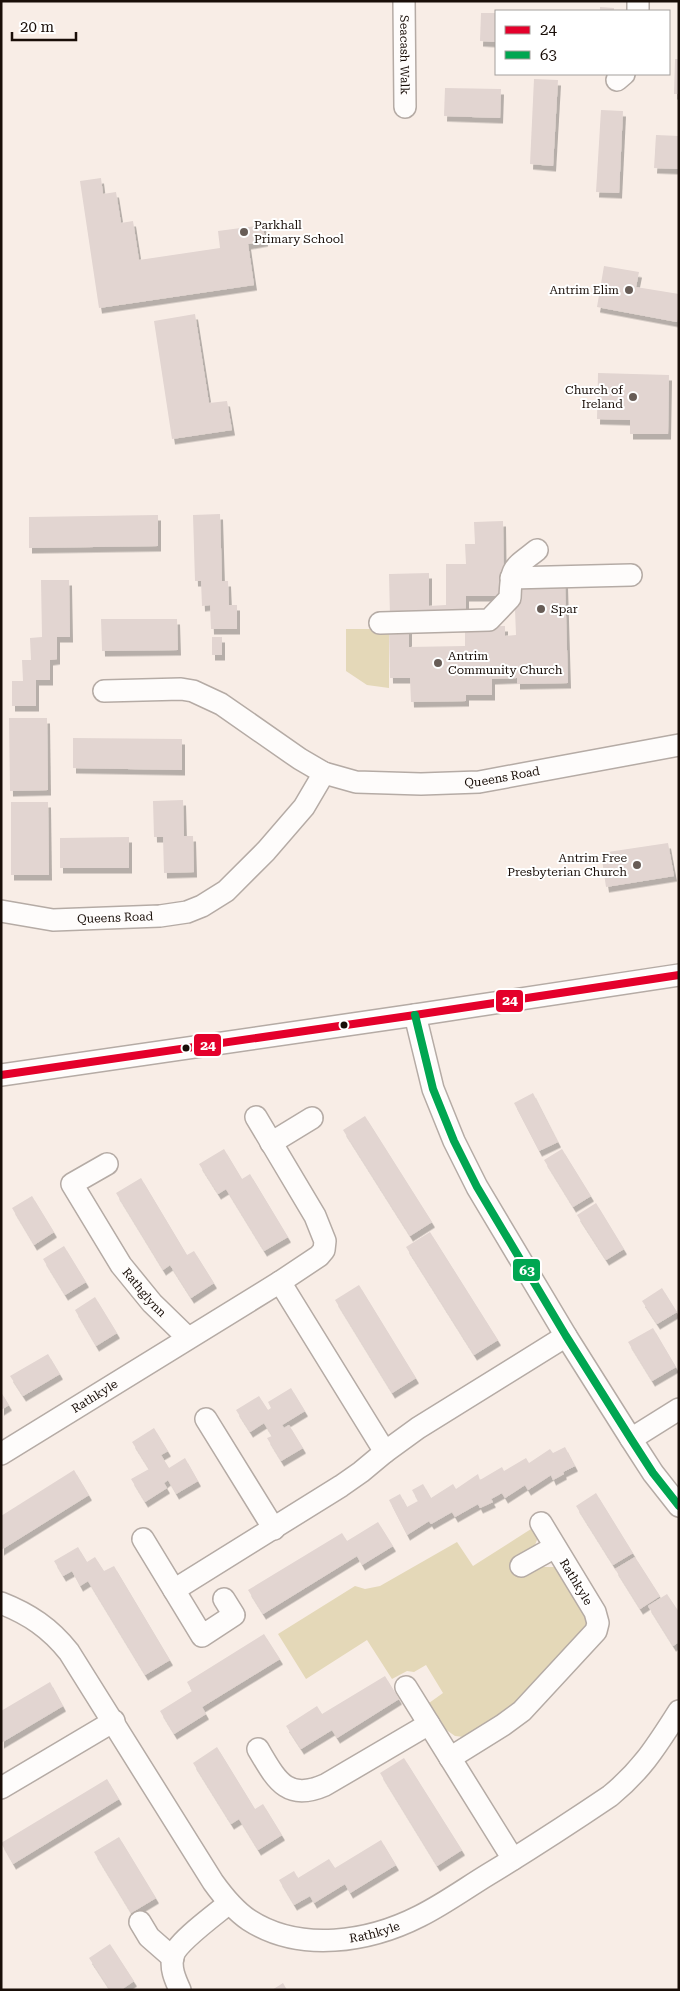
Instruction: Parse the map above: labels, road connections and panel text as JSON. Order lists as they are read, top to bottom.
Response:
{
  "streets": {
    "street": [
      "Seacash Walk",
      "Queens Road",
      "Rathglynn",
      "Rathkyle"
    ]
  },
  "crossings": [
    ["Rathglynn", "Rathkyle"]
  ],
  "places": [
    "Parkhall Primary School",
    "Antrim Elim",
    "Church of Ireland",
    "Spar",
    "Antrim Community Church",
    "Antrim Free Presbyterian Church"
  ],
  "lines": ["transit line 24", "transit line 63"],
  "legend": ["24", "63"],
  "scale_bar": "20 m"
}
